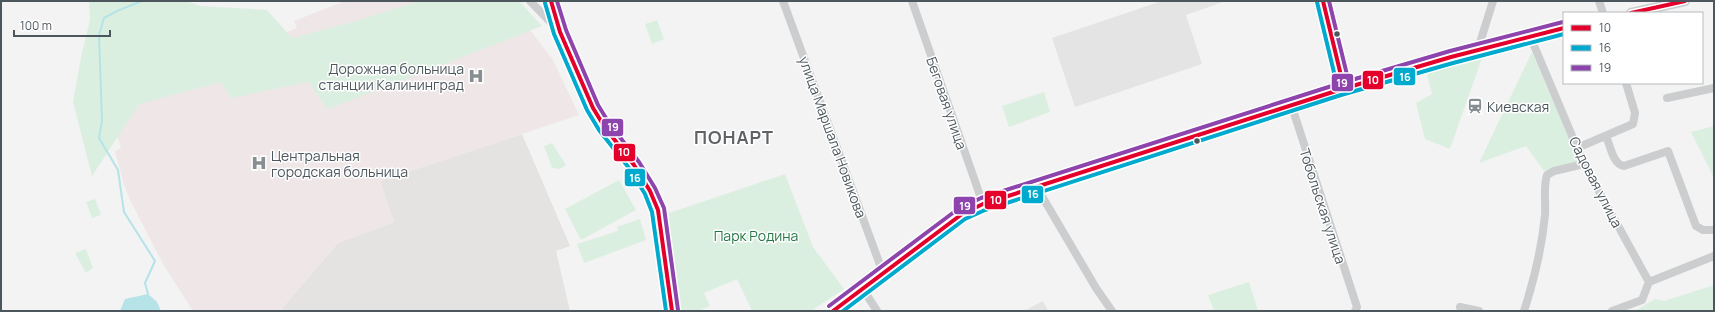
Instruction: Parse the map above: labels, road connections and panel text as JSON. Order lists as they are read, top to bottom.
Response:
{
  "streets": {
    "street": [
      "Беговая улица",
      "улица Маршала Новикова",
      "Садовая улица",
      "Тобольская улица"
    ]
  },
  "districts": ["ПОНАРТ"],
  "parks": ["Парк Родина"],
  "places": {
    "hospital": ["Дорожная больница станции Калининград", "Центральная городская больница"],
    "station": ["Киевская"]
  },
  "lines": ["transit line 10", "transit line 19", "transit line 16"],
  "legend": ["10", "16", "19"],
  "scale_bar": "100 m"
}
